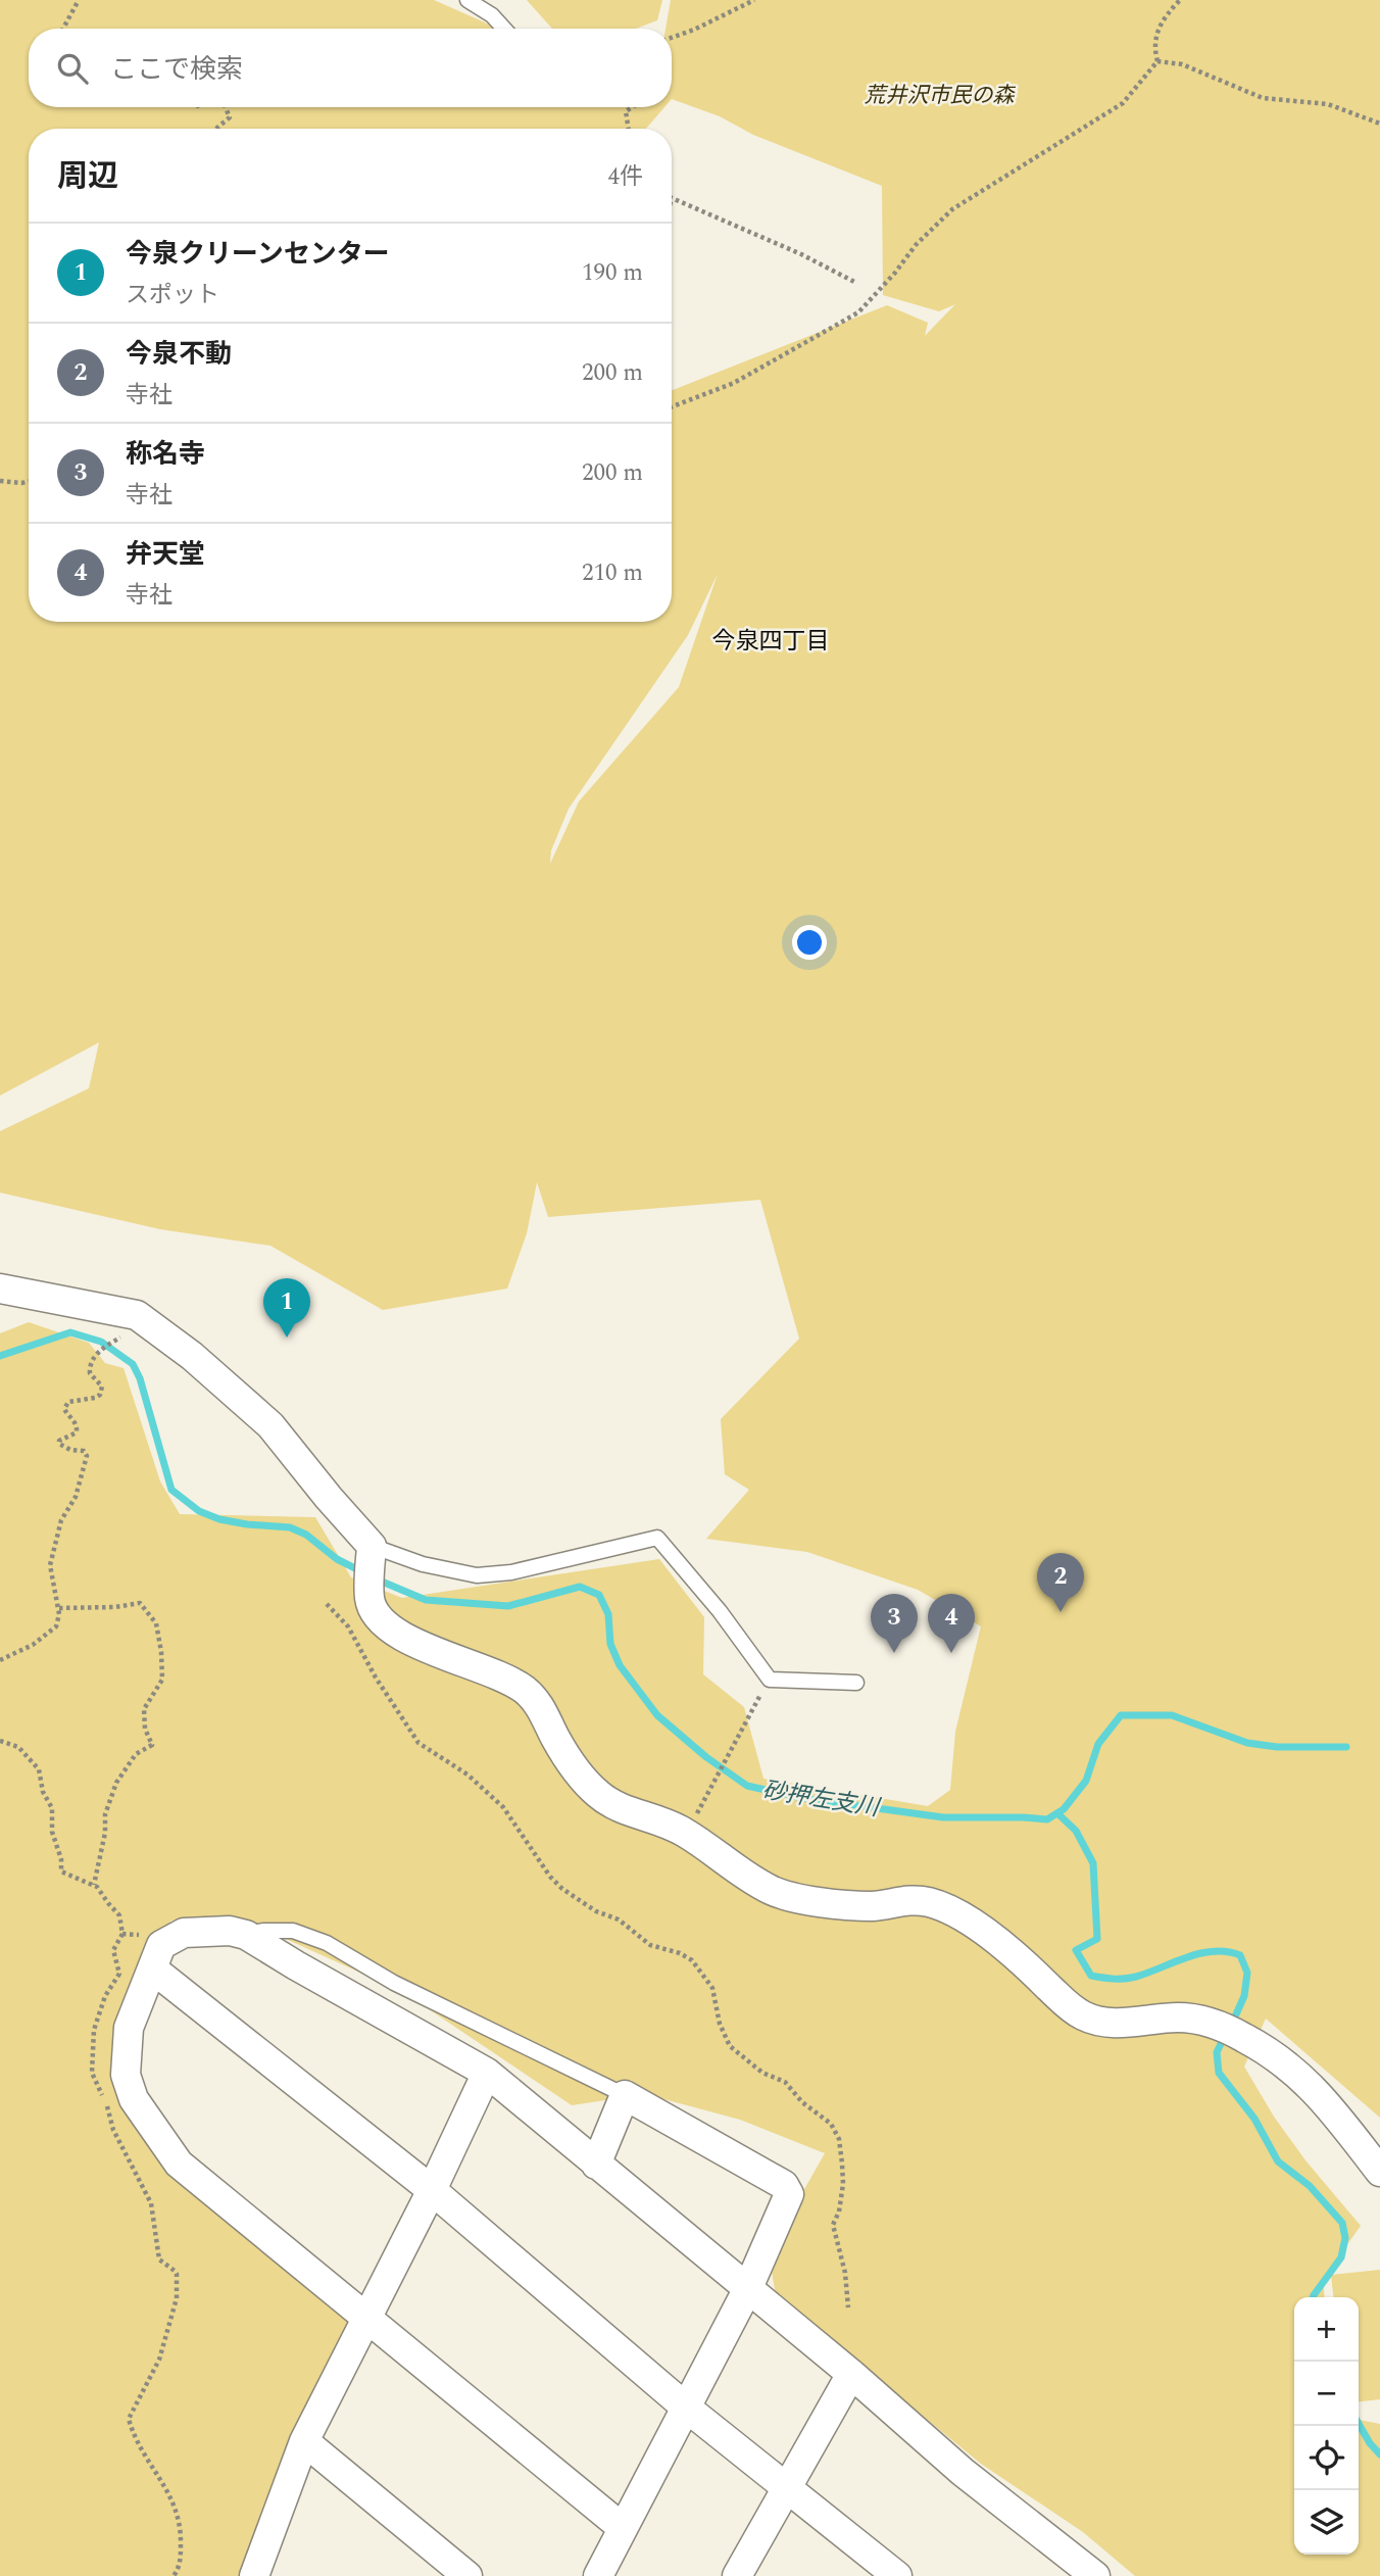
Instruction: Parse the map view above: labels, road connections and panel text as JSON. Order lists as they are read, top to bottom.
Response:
{
  "districts": ["今泉四丁目"],
  "water": ["砂押左支川"],
  "parks": ["荒井沢市民の森"],
  "page": {
    "search": "ここで検索",
    "heading": ["周辺", "4件"],
    "list": [
      {
        "mark": "1",
        "name": "今泉クリーンセンター",
        "note": "スポット",
        "value": "190 m"
      },
      {
        "mark": "2",
        "name": "今泉不動",
        "note": "寺社",
        "value": "200 m"
      },
      {
        "mark": "3",
        "name": "称名寺",
        "note": "寺社",
        "value": "200 m"
      },
      {
        "mark": "4",
        "name": "弁天堂",
        "note": "寺社",
        "value": "210 m"
      }
    ],
    "pins": [
      "1",
      "2",
      "3",
      "4"
    ],
    "map_buttons": ["+", "−"]
  }
}
